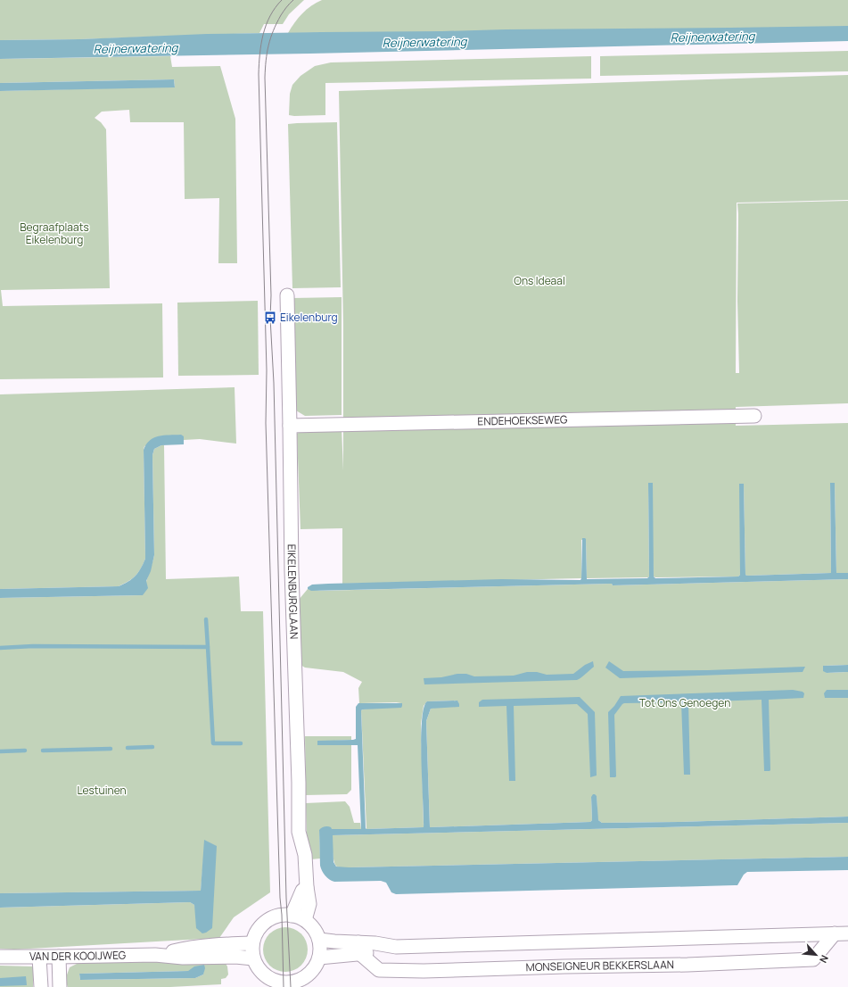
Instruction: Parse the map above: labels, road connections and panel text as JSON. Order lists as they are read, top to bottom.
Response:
{
  "streets": {
    "street": [
      "ENDEHOEKSEWEG",
      "EIKELENBURGLAAN",
      "VAN DER KOOIJWEG",
      "MONSEIGNEUR BEKKERSLAAN"
    ]
  },
  "crossings": [
    ["ENDEHOEKSEWEG", "EIKELENBURGLAAN"],
    ["EIKELENBURGLAAN", "VAN DER KOOIJWEG"]
  ],
  "water": ["Reijnerwatering"],
  "parks": [
    "Begraafplaats Eikelenburg",
    "Ons Ideaal",
    "Tot Ons Genoegen",
    "Lestuinen"
  ],
  "places": {
    "bus stop": ["Eikelenburg"]
  },
  "north": "bottom right"
}
